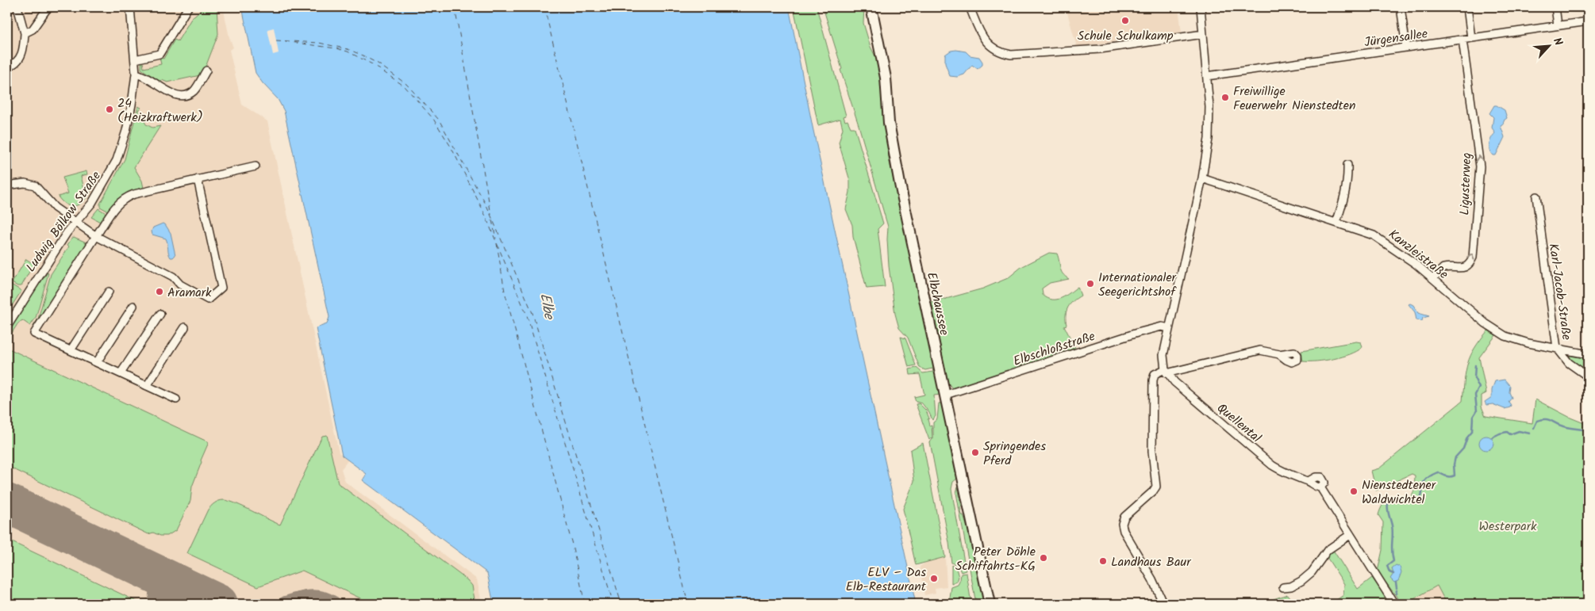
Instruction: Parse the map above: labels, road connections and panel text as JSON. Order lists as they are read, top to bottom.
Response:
{
  "streets": {
    "main road": ["Elbchaussee"],
    "street": [
      "Jürgensallee",
      "Ligusterweg",
      "Ludwig Bölkow Straße",
      "Kanzleistraße",
      "Karl-Jacob-Straße",
      "Elbschloßstraße",
      "Quellental"
    ]
  },
  "crossings": [
    ["Jürgensallee", "Ligusterweg"],
    ["Ligusterweg", "Kanzleistraße"],
    ["Kanzleistraße", "Karl-Jacob-Straße"],
    ["Elbchaussee", "Elbschloßstraße"]
  ],
  "one_way": ["Ligusterweg"],
  "water": ["Elbe"],
  "parks": ["Westerpark"],
  "places": [
    "Schule Schulkamp",
    "Freiwillige Feuerwehr Nienstedten",
    "24 (Heizkraftwerk)",
    "Internationaler Seegerichtshof",
    "Aramark",
    "Springendes Pferd",
    "Nienstedtener Waldwichtel",
    "Peter Döhle Schiffahrts-KG",
    "Landhaus Baur",
    "ELV – Das Elb-Restaurant"
  ],
  "north": "top right"
}
